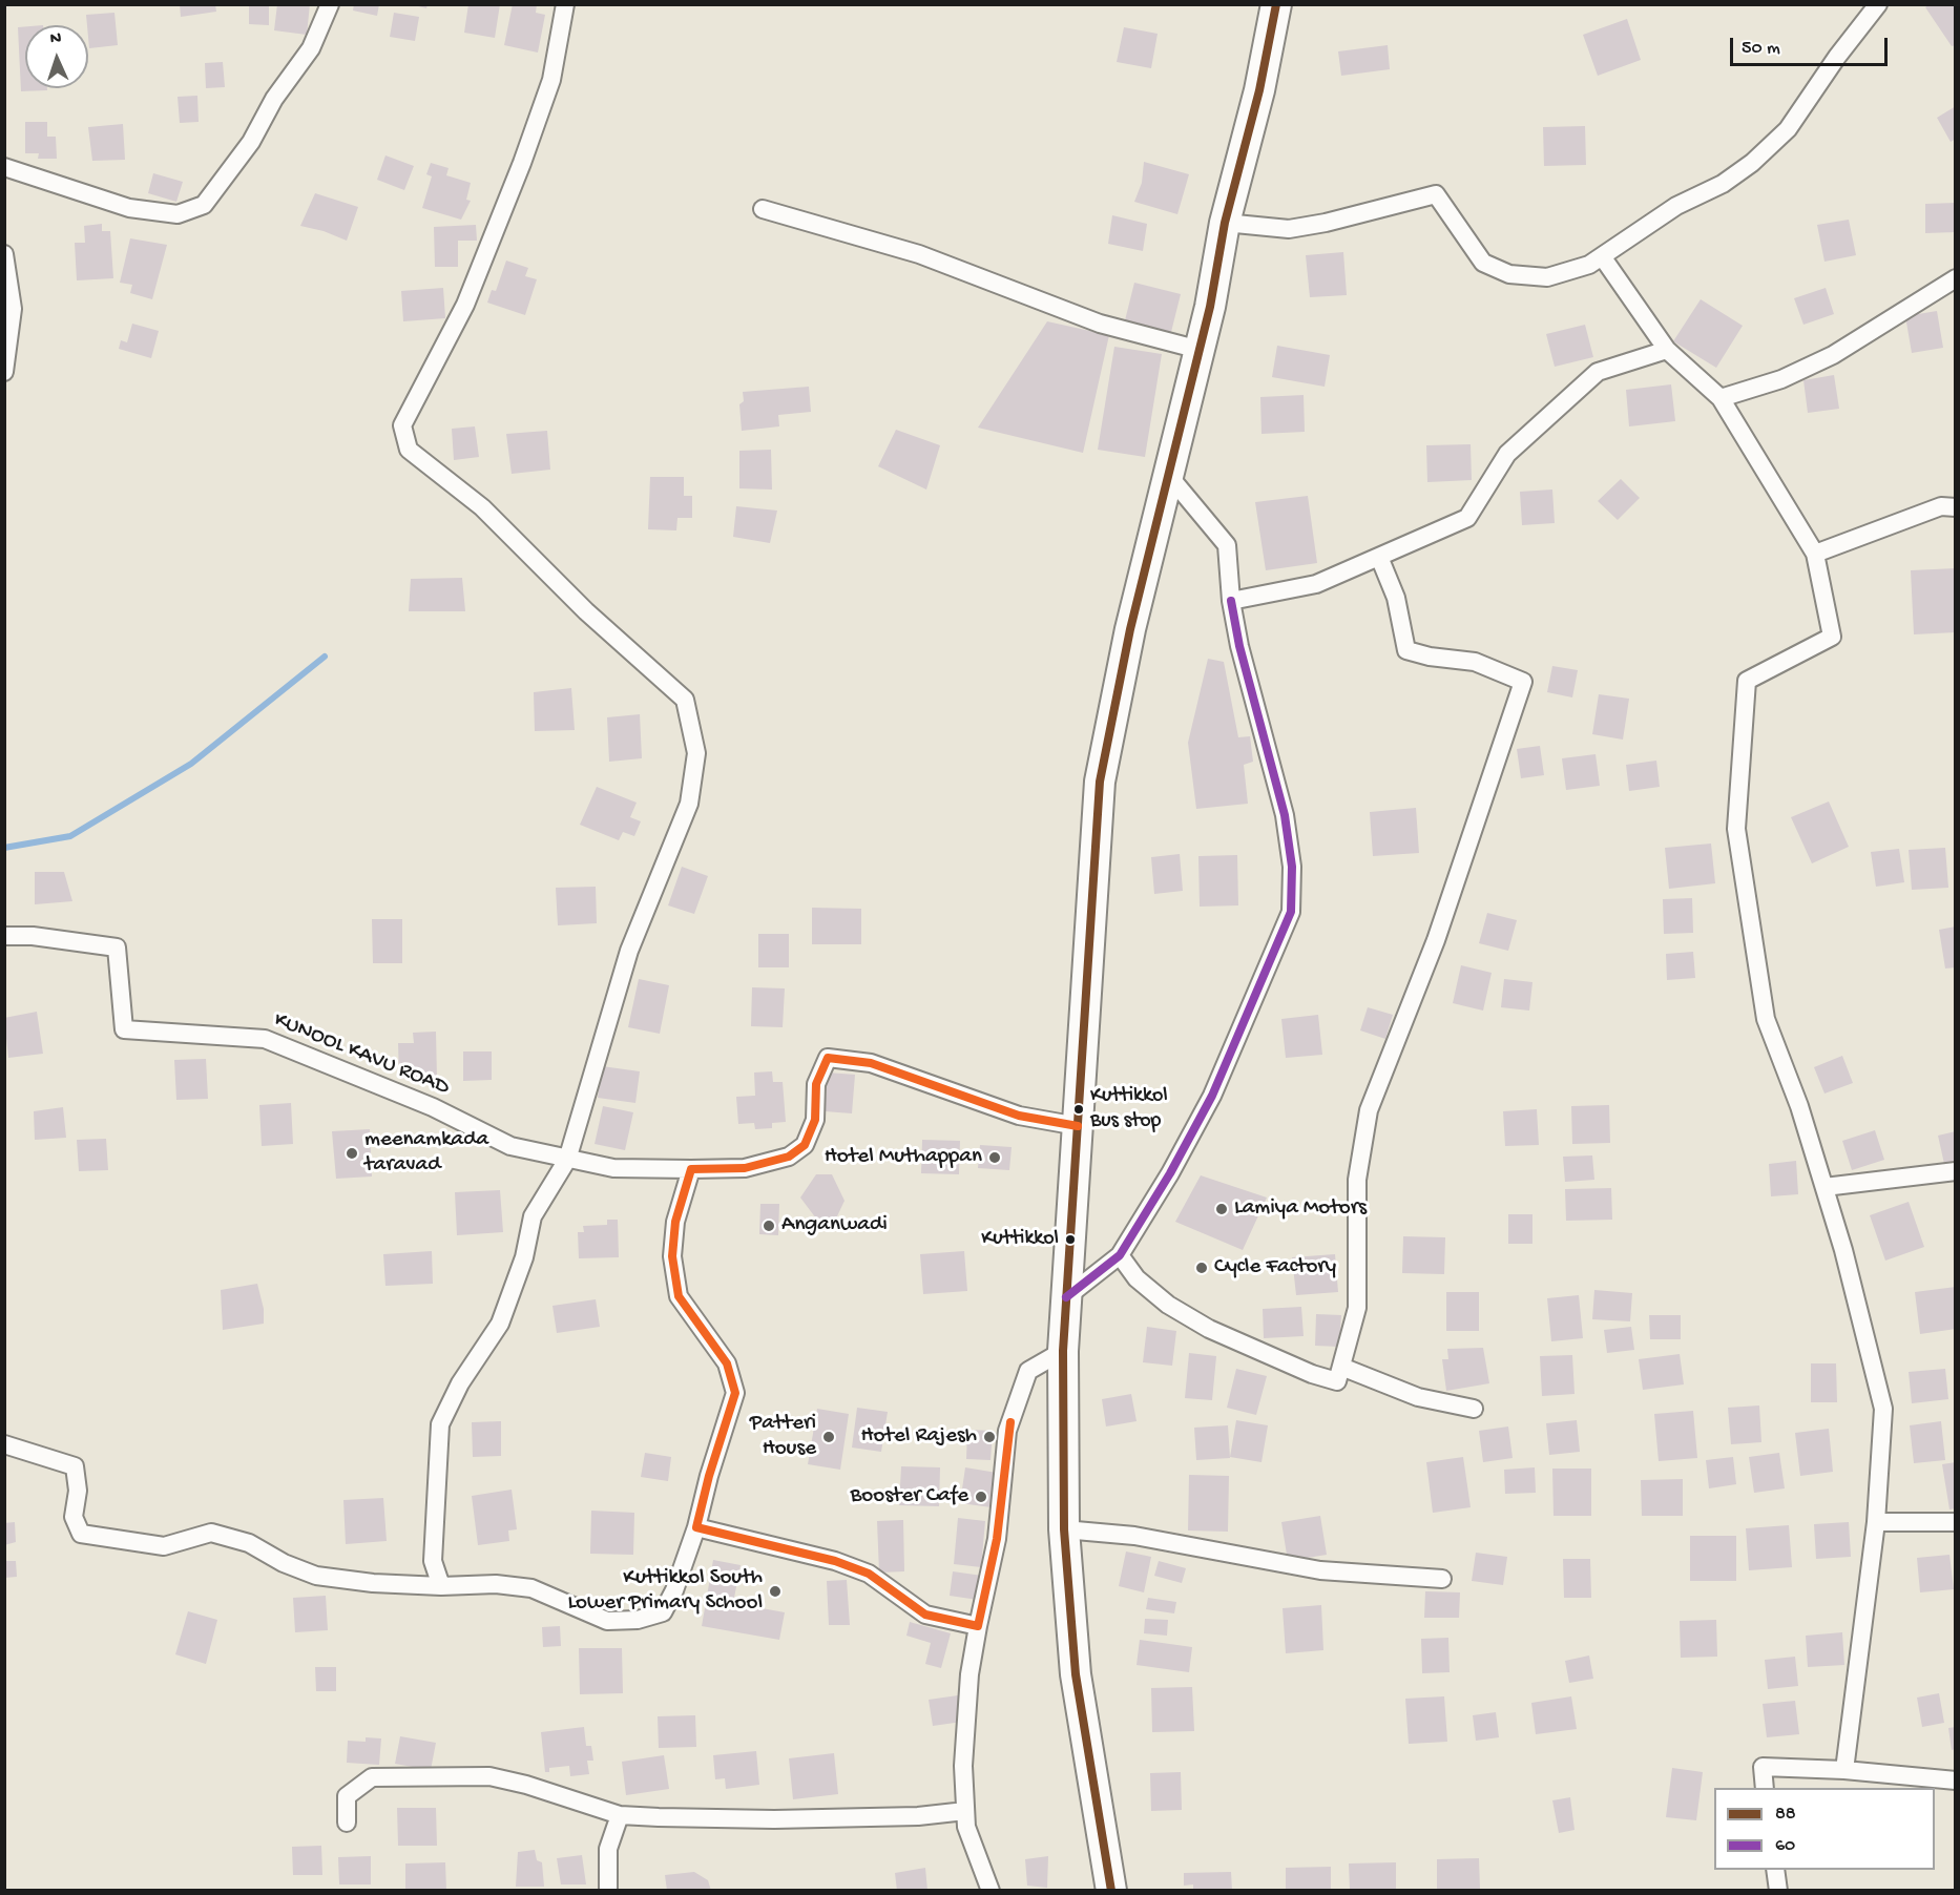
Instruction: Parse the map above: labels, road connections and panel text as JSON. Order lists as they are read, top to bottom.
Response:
{
  "streets": {
    "street": ["KUNOOL KAVU ROAD"]
  },
  "places": [
    "Kuttikkol Bus stop",
    "meenamkada taravad",
    "Hotel Muthappan",
    "Lamiya Motors",
    "Anganwadi",
    "Kuttikkol",
    "Cycle Factory",
    "Patteri House",
    "Hotel Rajesh",
    "Booster Cafe",
    "Kuttikkol South Lower Primary School"
  ],
  "lines": ["transit line 88", "transit line 60"],
  "legend": ["88", "60"],
  "scale_bar": "50 m",
  "north": "top"
}
